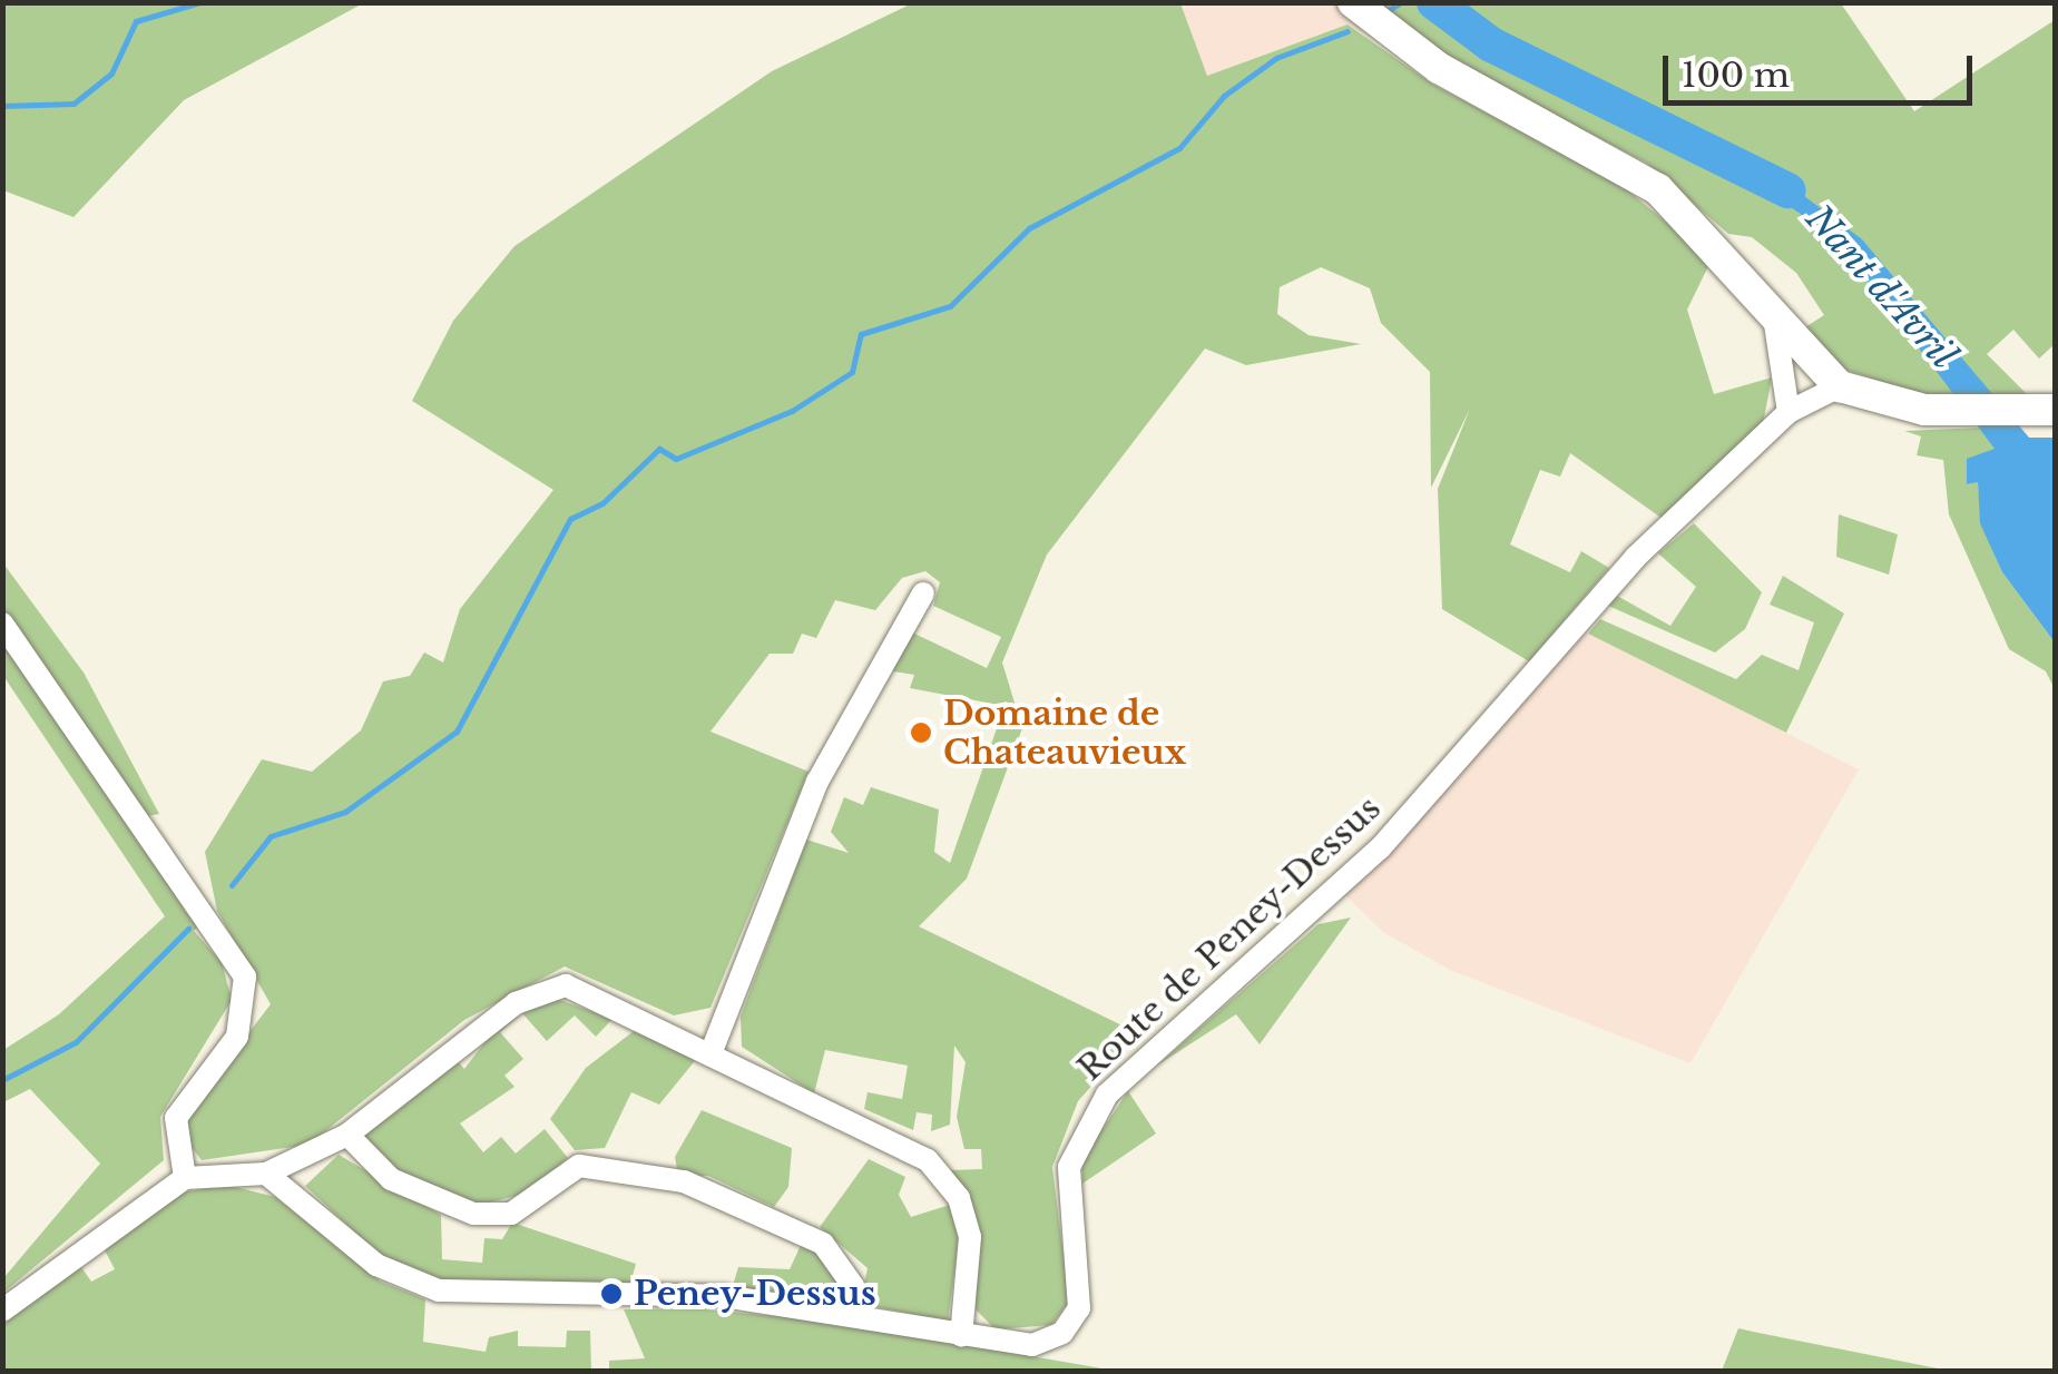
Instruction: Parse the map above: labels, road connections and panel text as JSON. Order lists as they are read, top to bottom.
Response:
{
  "streets": {
    "street": ["Route de Peney-Dessus"]
  },
  "water": ["Nant d'Avril"],
  "places": ["Domaine de Chateauvieux", "Peney-Dessus"],
  "scale_bar": "100 m"
}
